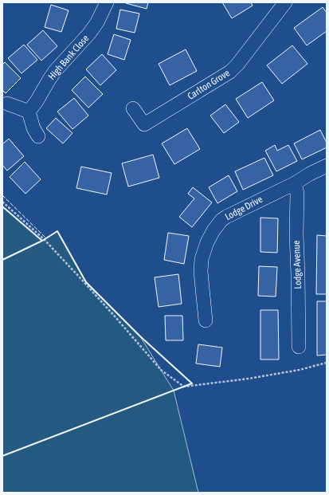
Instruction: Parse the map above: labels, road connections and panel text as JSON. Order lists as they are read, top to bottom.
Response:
{
  "streets": {
    "street": [
      "High Bank Close",
      "Carlton Grove",
      "Lodge Drive",
      "Lodge Avenue"
    ]
  },
  "crossings": [
    ["Lodge Drive", "Lodge Avenue"]
  ]
}
